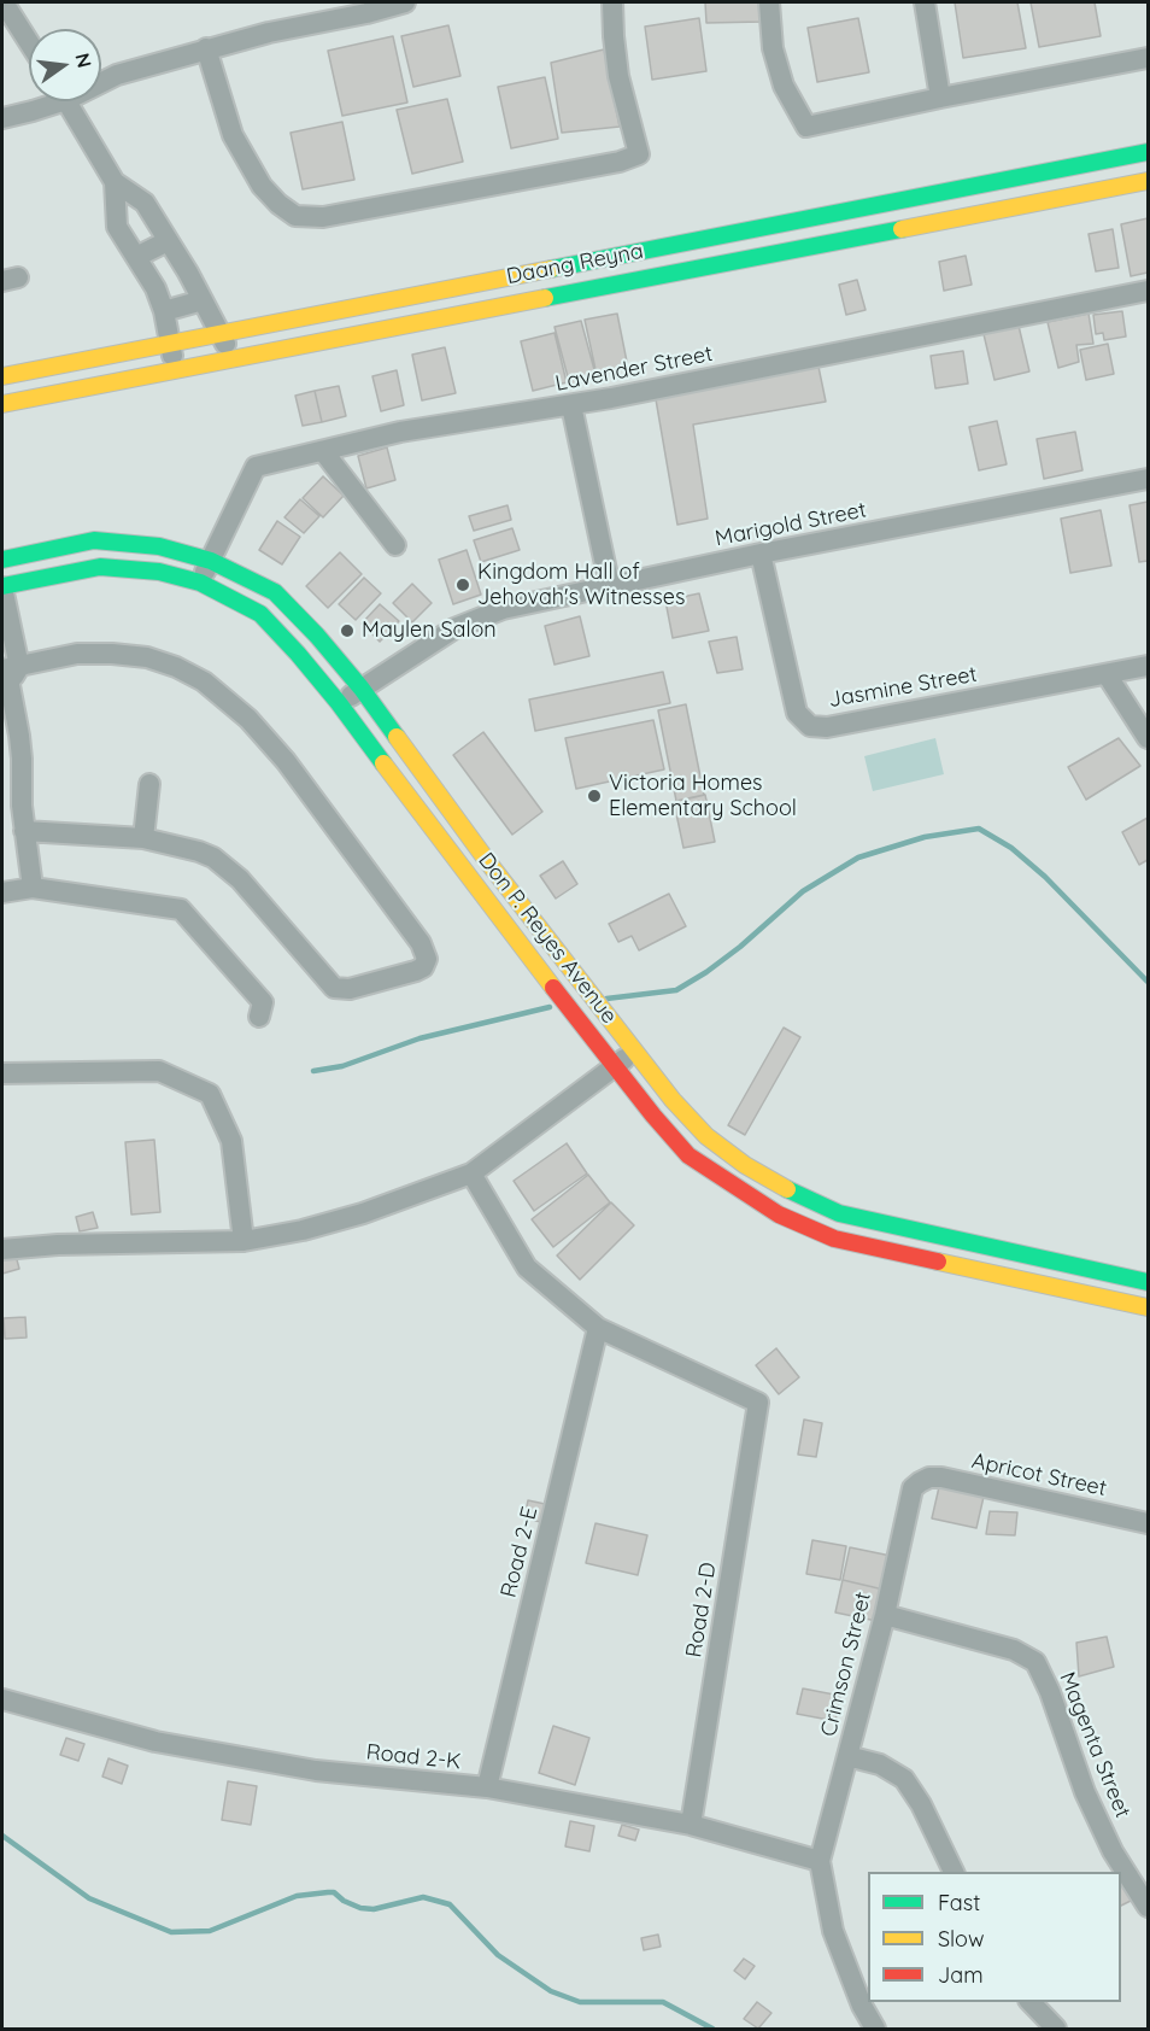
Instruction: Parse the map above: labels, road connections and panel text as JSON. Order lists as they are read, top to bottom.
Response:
{
  "streets": {
    "street": [
      "Daang Reyna",
      "Lavender Street",
      "Marigold Street",
      "Jasmine Street",
      "Don P. Reyes Avenue",
      "Apricot Street",
      "Road 2-E",
      "Road 2-D",
      "Crimson Street",
      "Magenta Street",
      "Road 2-K"
    ]
  },
  "crossings": [
    ["Lavender Street", "Don P. Reyes Avenue"],
    ["Marigold Street", "Jasmine Street"],
    ["Marigold Street", "Don P. Reyes Avenue"],
    ["Apricot Street", "Crimson Street"],
    ["Road 2-E", "Road 2-D"],
    ["Road 2-E", "Road 2-K"],
    ["Road 2-D", "Road 2-K"],
    ["Crimson Street", "Magenta Street"],
    ["Crimson Street", "Road 2-K"]
  ],
  "places": ["Kingdom Hall of Jehovah's Witnesses", "Maylen Salon", "Victoria Homes Elementary School"],
  "legend": ["Fast", "Slow", "Jam"],
  "north": "right"
}
